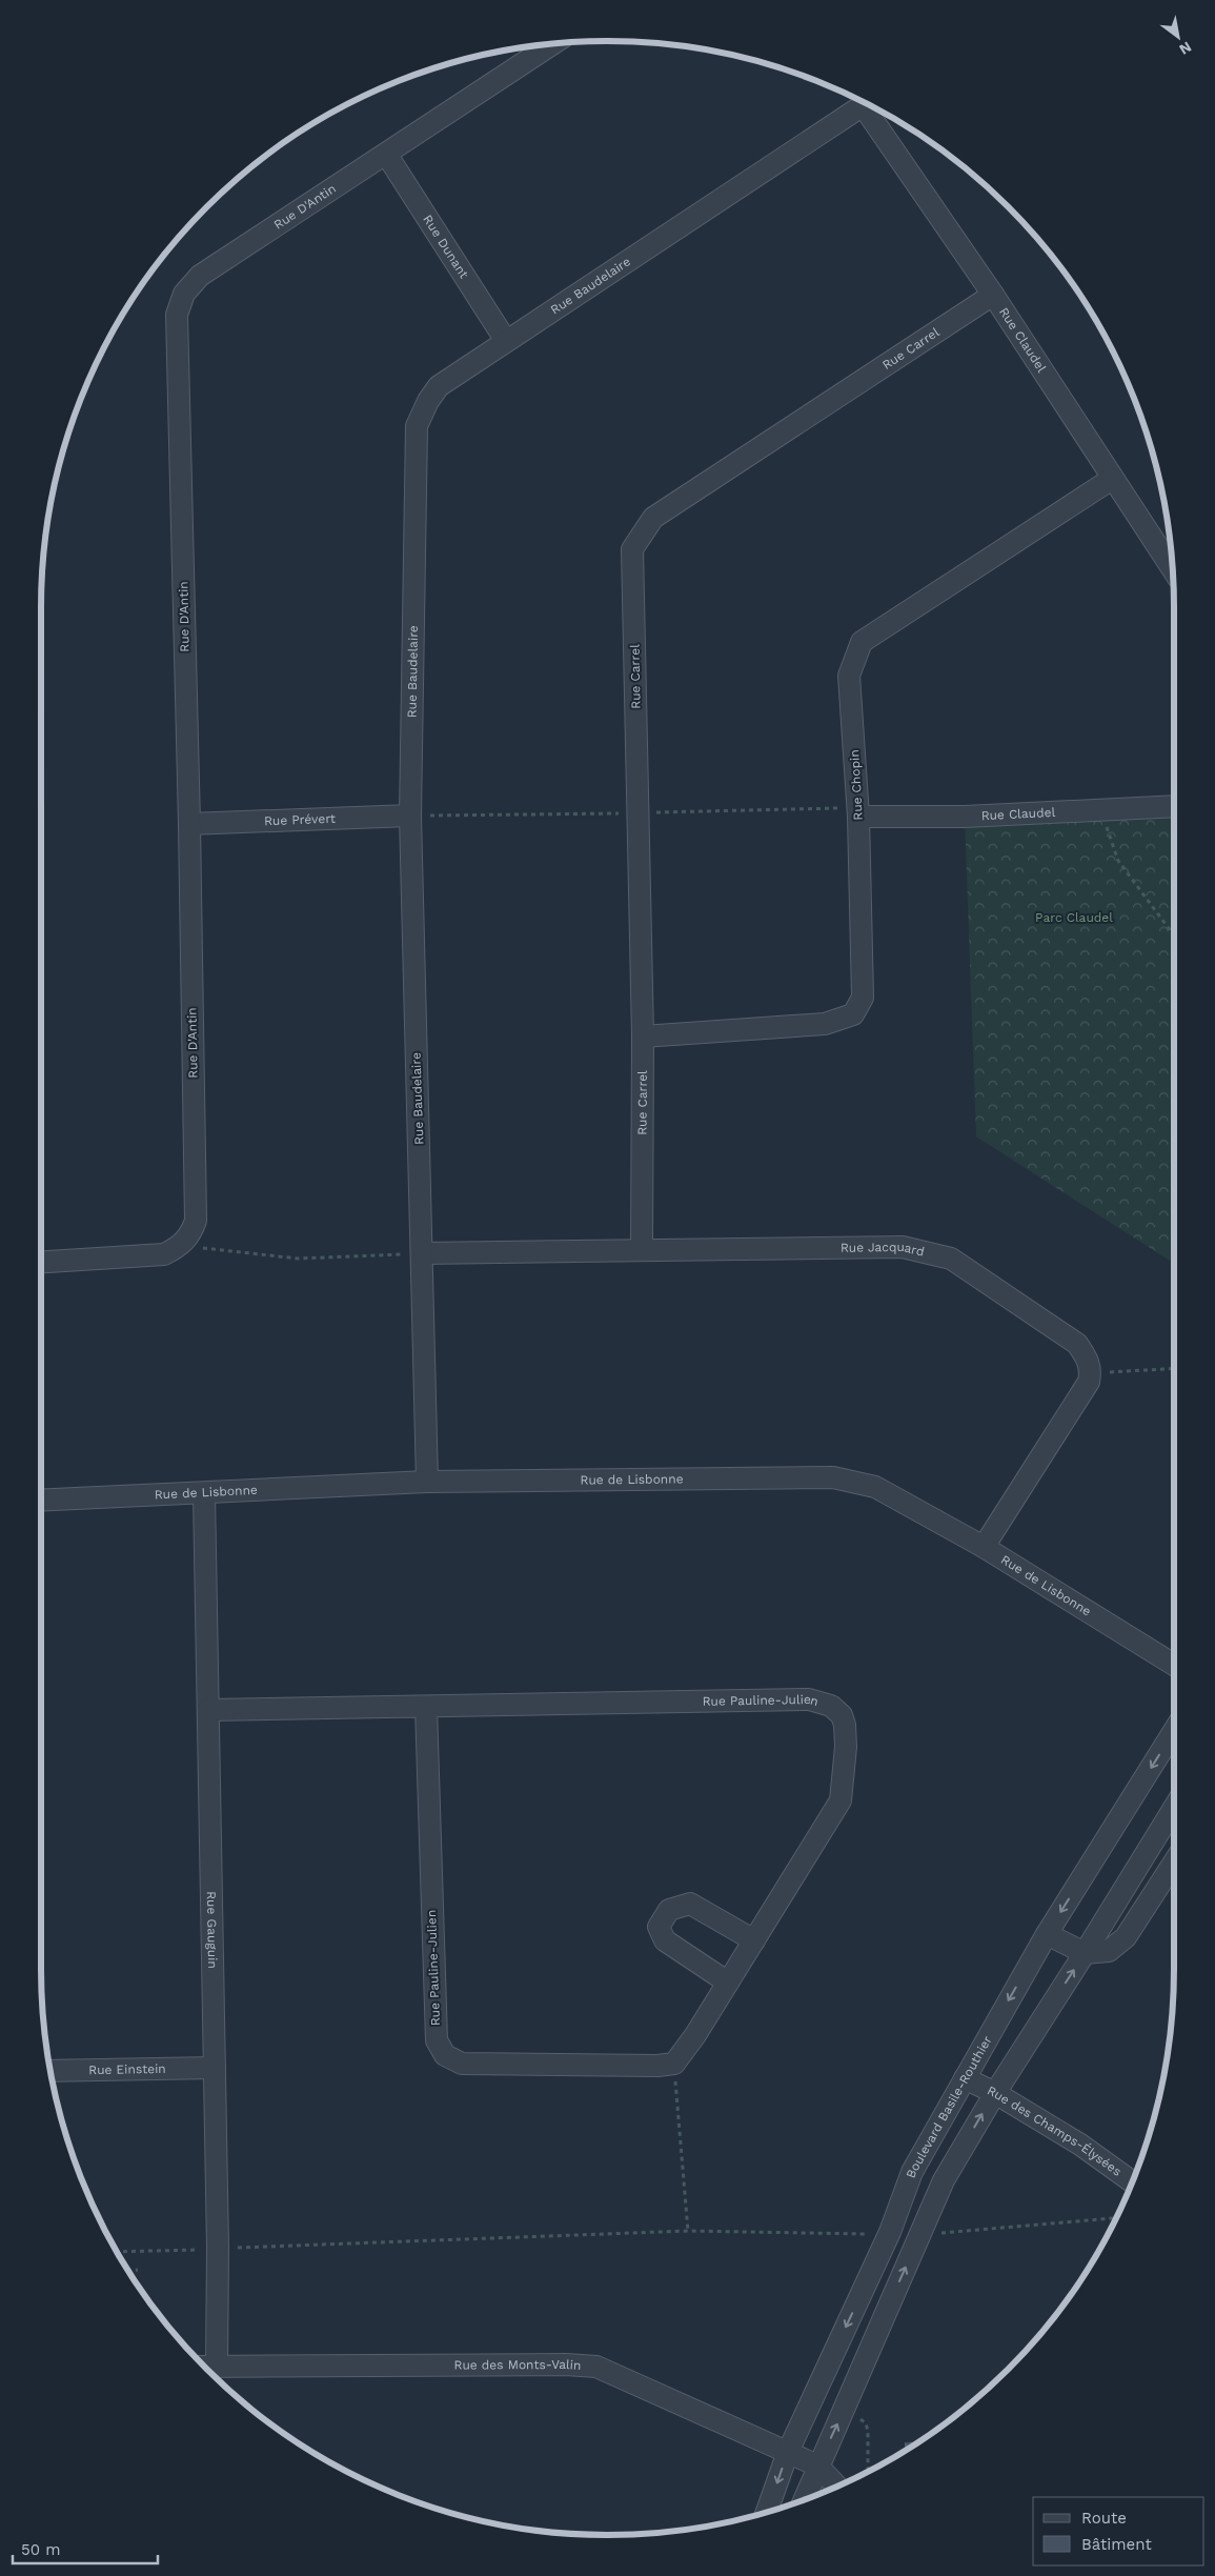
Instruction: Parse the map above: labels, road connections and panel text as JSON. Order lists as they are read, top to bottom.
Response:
{
  "streets": {
    "street": [
      "Rue D'Antin",
      "Rue Dunant",
      "Rue Baudelaire",
      "Rue Claudel",
      "Rue Carrel",
      "Rue Chopin",
      "Rue Prévert",
      "Rue Jacquard",
      "Rue de Lisbonne",
      "Rue Pauline-Julien",
      "Rue Gauguin",
      "Rue Einstein",
      "Boulevard Basile-Routhier",
      "Rue des Champs-Élysées",
      "Rue des Monts-Valin"
    ]
  },
  "crossings": [
    ["Rue D'Antin", "Rue Dunant"],
    ["Rue D'Antin", "Rue Prévert"],
    ["Rue Dunant", "Rue Baudelaire"],
    ["Rue Baudelaire", "Rue Claudel"],
    ["Rue Baudelaire", "Rue Prévert"],
    ["Rue Baudelaire", "Rue Jacquard"],
    ["Rue Baudelaire", "Rue de Lisbonne"],
    ["Rue Claudel", "Rue Carrel"],
    ["Rue Claudel", "Rue Chopin"],
    ["Rue Carrel", "Rue Chopin"],
    ["Rue Carrel", "Rue Jacquard"],
    ["Rue de Lisbonne", "Rue Gauguin"],
    ["Rue Pauline-Julien", "Rue Gauguin"],
    ["Rue Gauguin", "Rue Einstein"],
    ["Rue Gauguin", "Rue des Monts-Valin"],
    ["Boulevard Basile-Routhier", "Rue des Champs-Élysées"],
    ["Boulevard Basile-Routhier", "Rue des Monts-Valin"]
  ],
  "parks": ["Parc Claudel"],
  "legend": ["Route", "Bâtiment"],
  "scale_bar": "50 m",
  "north": "bottom right"
}
